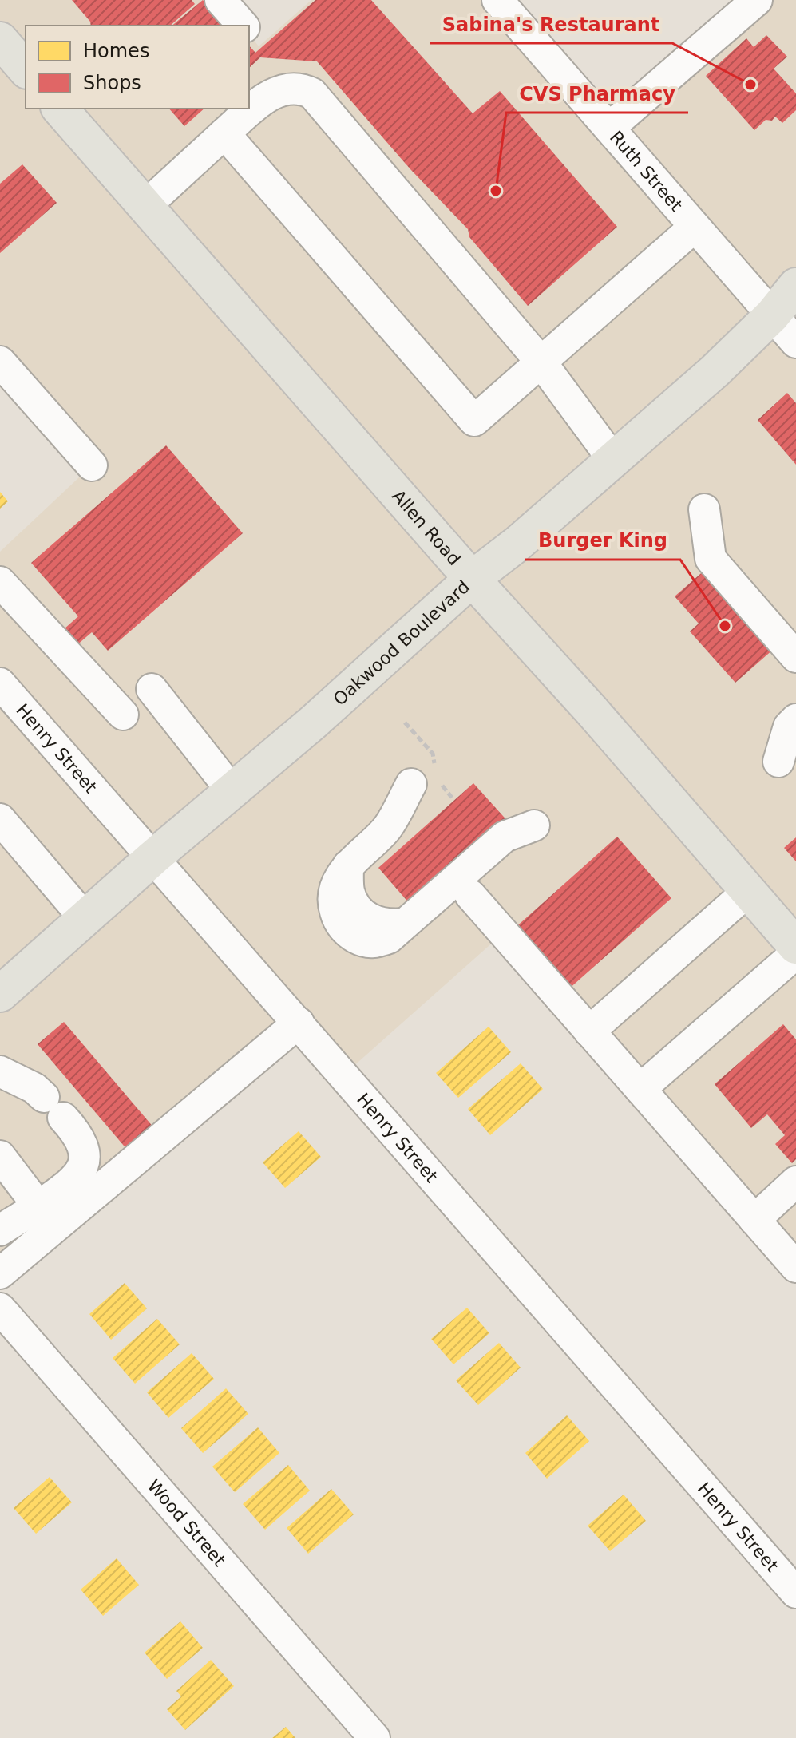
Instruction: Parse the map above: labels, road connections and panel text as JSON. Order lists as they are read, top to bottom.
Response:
{
  "streets": {
    "main road": ["Allen Road", "Oakwood Boulevard"],
    "street": ["Ruth Street", "Henry Street", "Wood Street"]
  },
  "crossings": [
    ["Ruth Street", "Oakwood Boulevard"],
    ["Allen Road", "Oakwood Boulevard"],
    ["Oakwood Boulevard", "Henry Street"]
  ],
  "places": ["Sabina's Restaurant", "CVS Pharmacy", "Burger King"],
  "legend": ["Homes", "Shops"]
}
